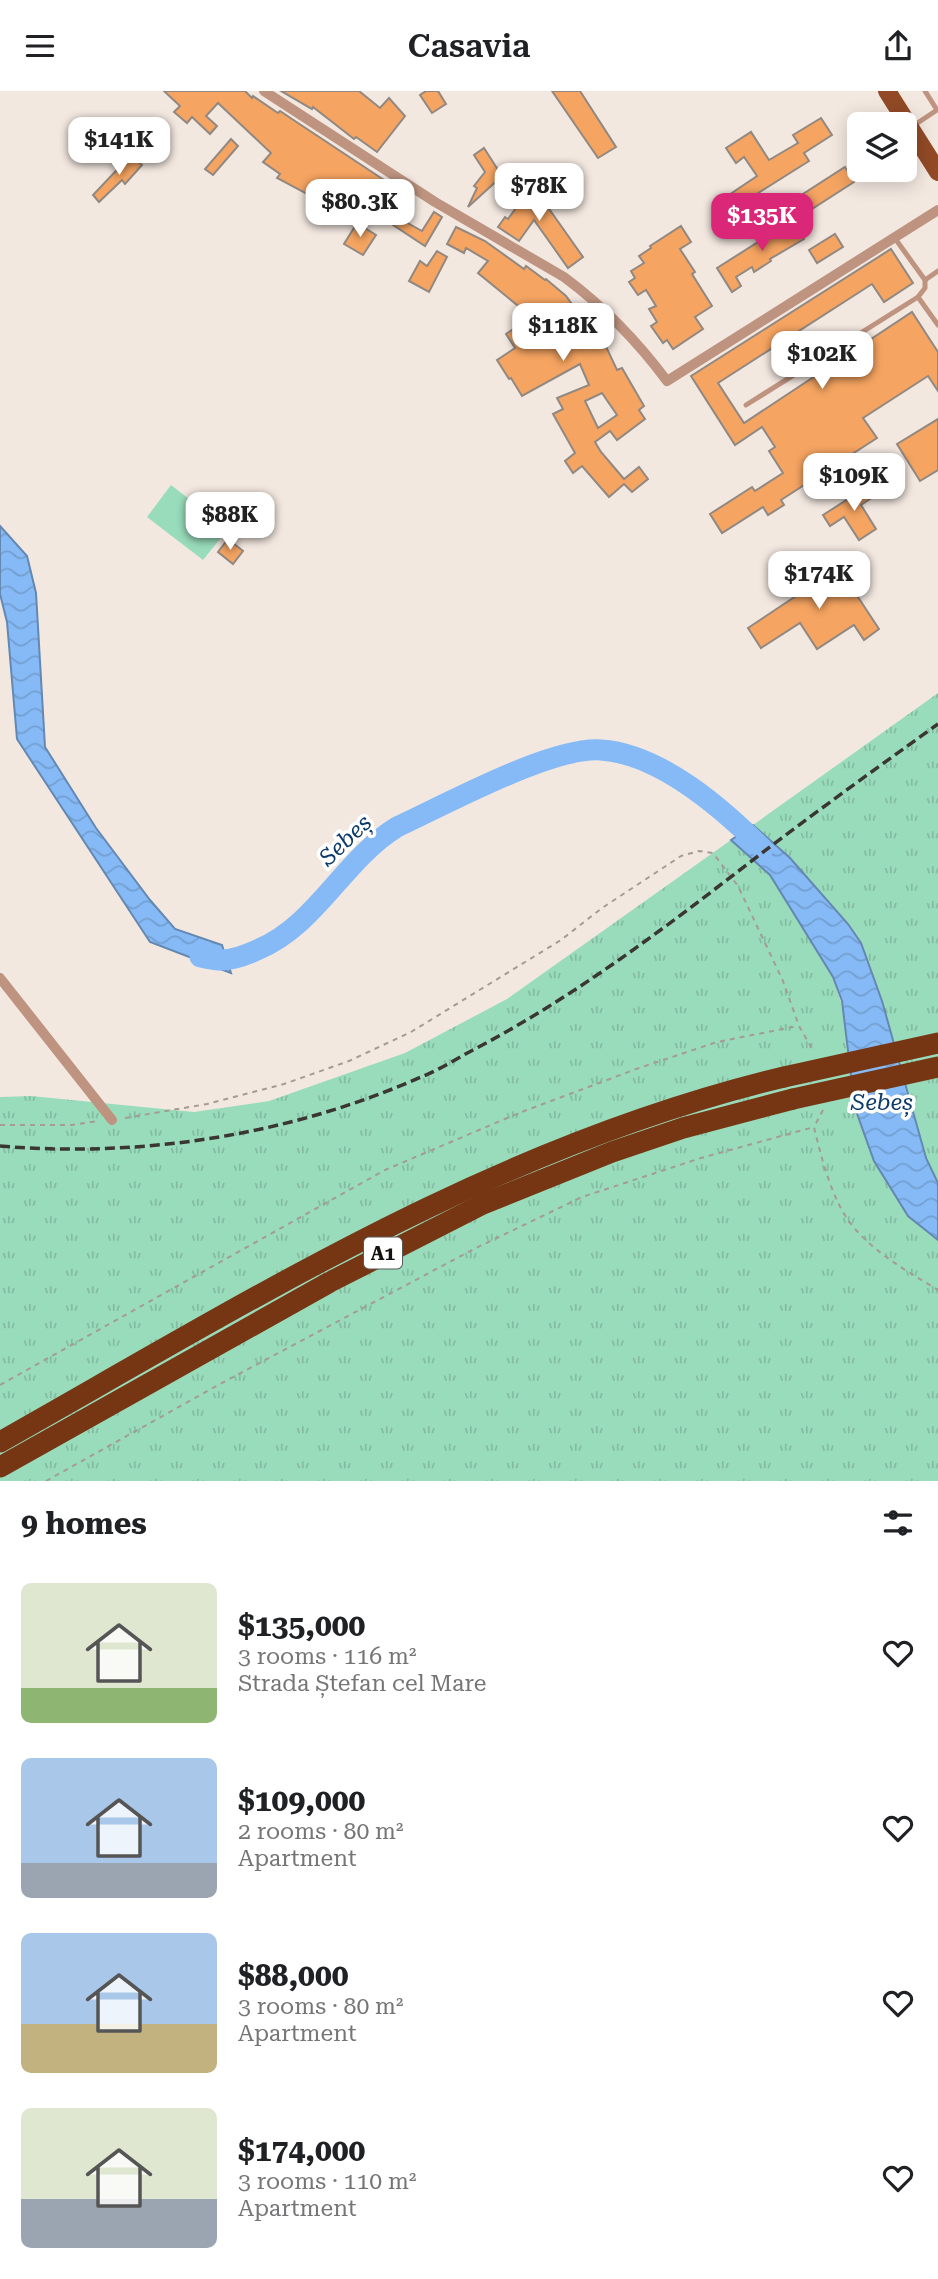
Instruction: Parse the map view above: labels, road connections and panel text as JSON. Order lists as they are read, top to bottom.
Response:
{
  "streets": {
    "highway": ["A1"]
  },
  "water": ["Sebeș"],
  "page": {
    "header": "Casavia",
    "price": [
      "$141K",
      "$78K",
      "$80.3K",
      "$135K",
      "$118K",
      "$102K",
      "$109K",
      "$88K",
      "$174K"
    ],
    "heading": "9 homes",
    "list": [
      {
        "name": "$135,000",
        "note": "3 rooms · 116 m² · Strada Ștefan cel Mare"
      },
      {
        "name": "$109,000",
        "note": "2 rooms · 80 m² · Apartment"
      },
      {
        "name": "$88,000",
        "note": "3 rooms · 80 m² · Apartment"
      },
      {
        "name": "$174,000",
        "note": "3 rooms · 110 m² · Apartment"
      }
    ]
  }
}
